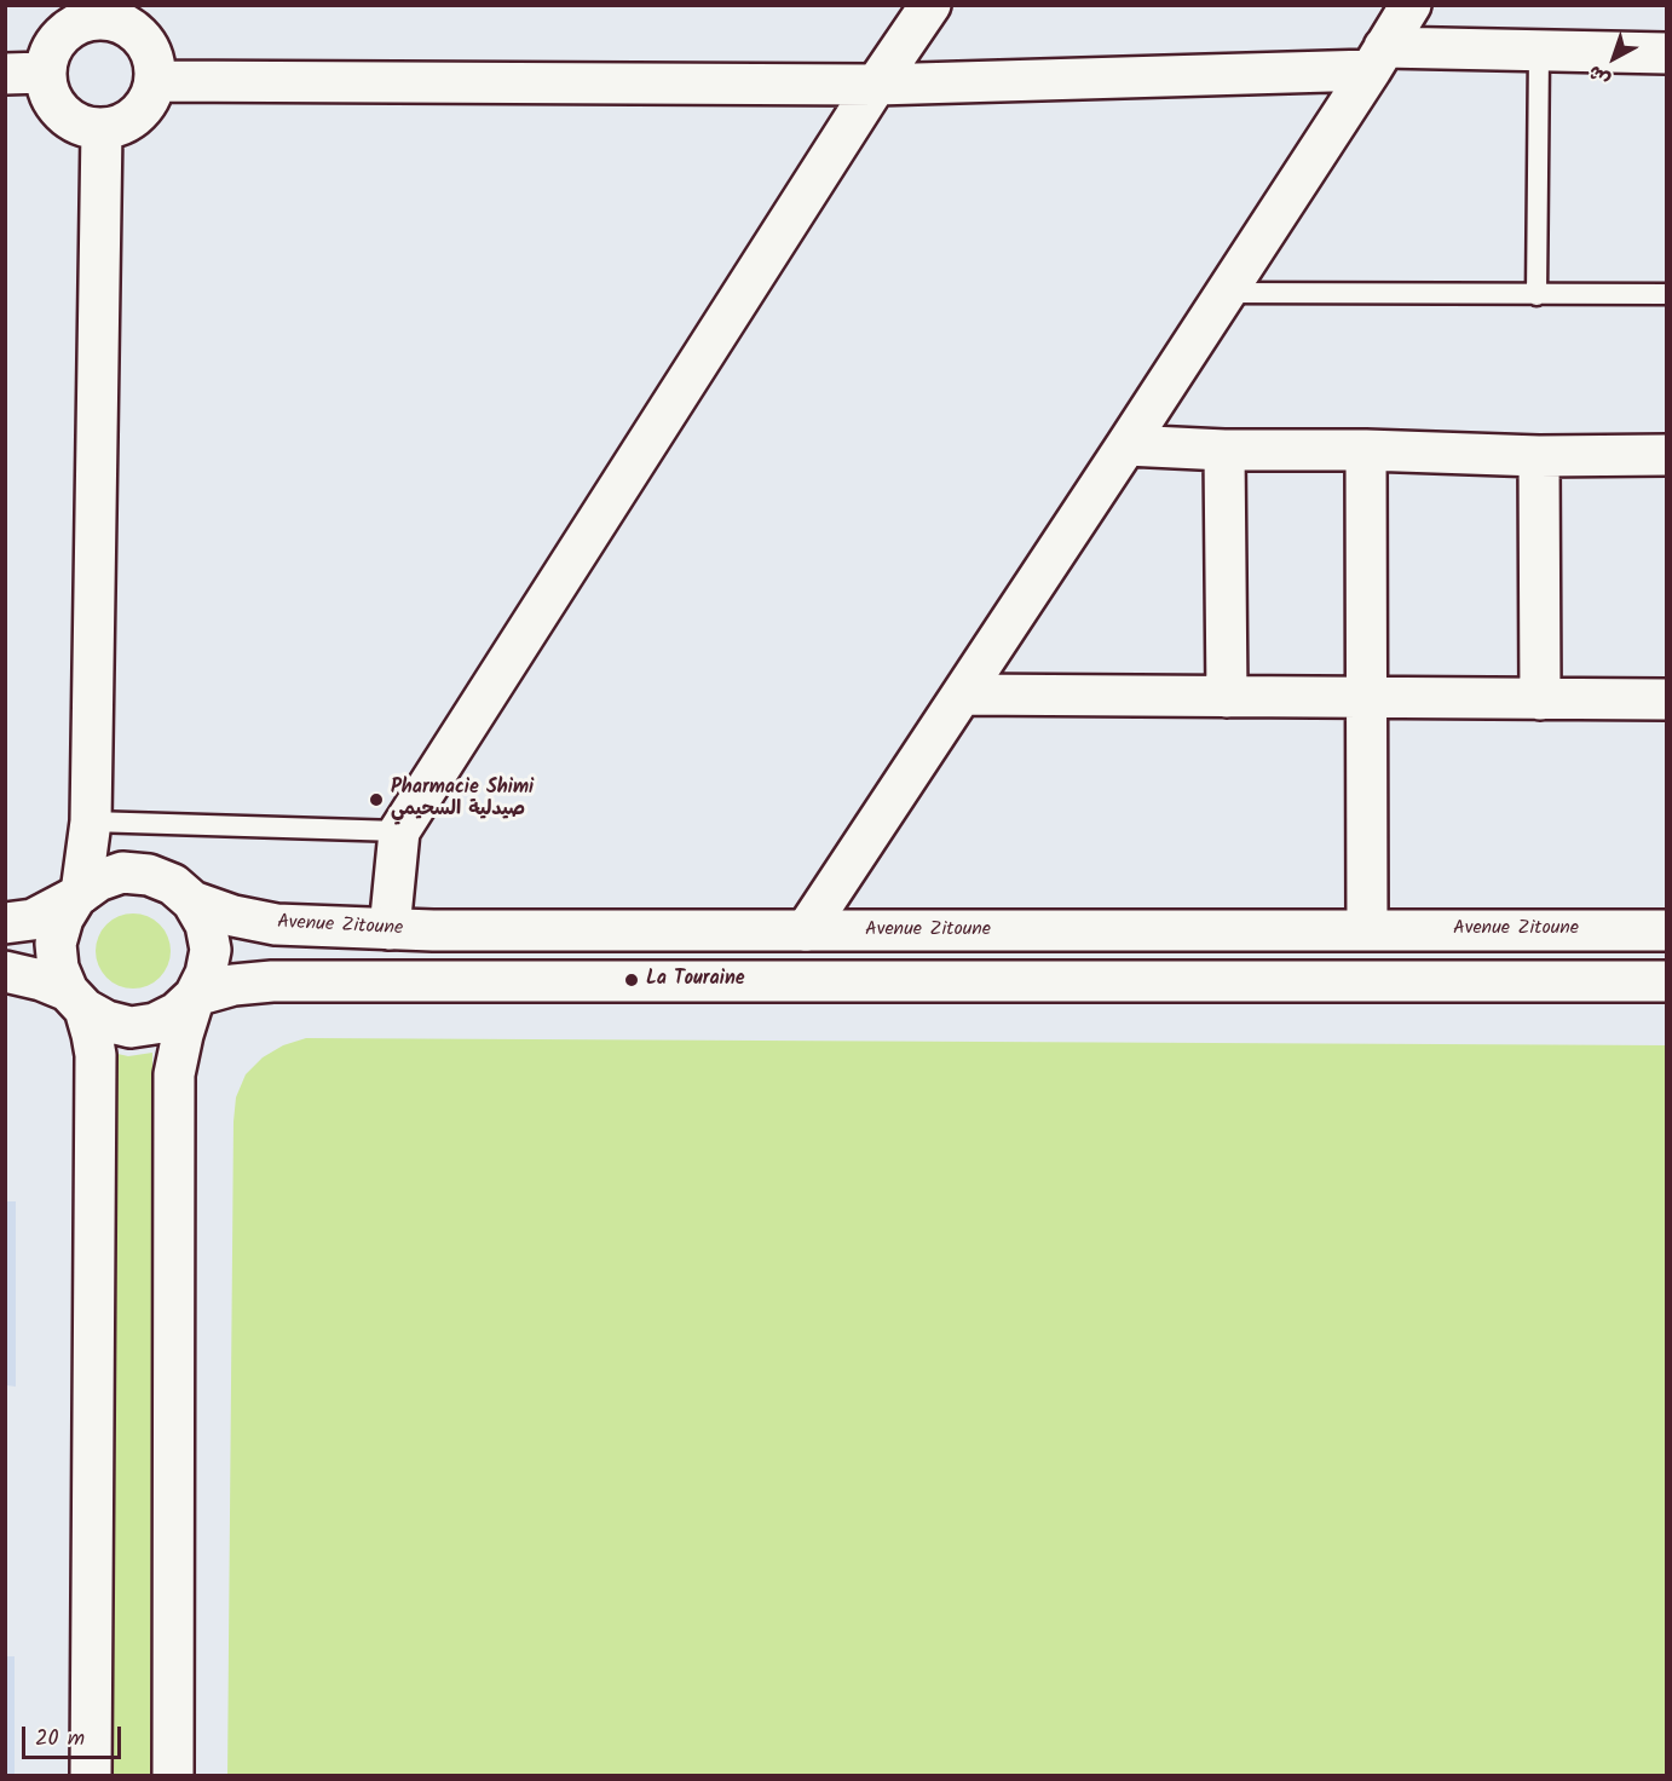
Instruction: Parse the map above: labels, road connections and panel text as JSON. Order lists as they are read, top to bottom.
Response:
{
  "streets": {
    "street": ["Avenue Zitoune"]
  },
  "places": ["Pharmacie Shimi صيدلية السحيمي", "La Touraine"],
  "scale_bar": "20 m",
  "north": "bottom left"
}
